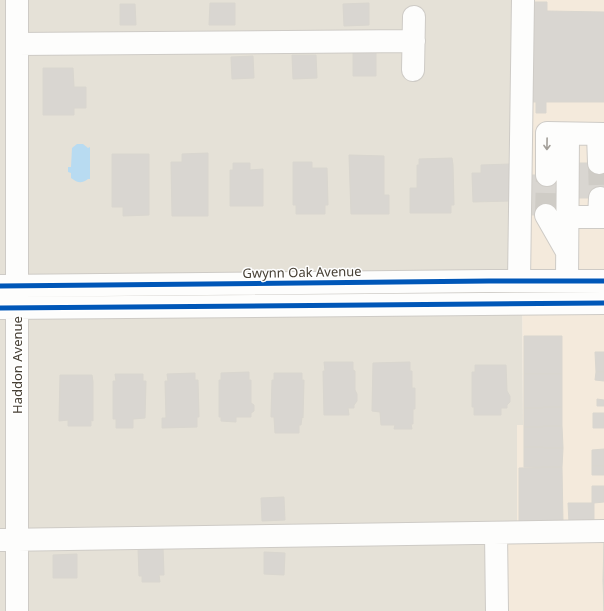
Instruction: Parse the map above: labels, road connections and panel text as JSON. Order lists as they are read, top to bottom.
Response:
{
  "streets": {
    "street": ["Gwynn Oak Avenue", "Haddon Avenue"]
  },
  "crossings": [
    ["Gwynn Oak Avenue", "Haddon Avenue"]
  ]
}
